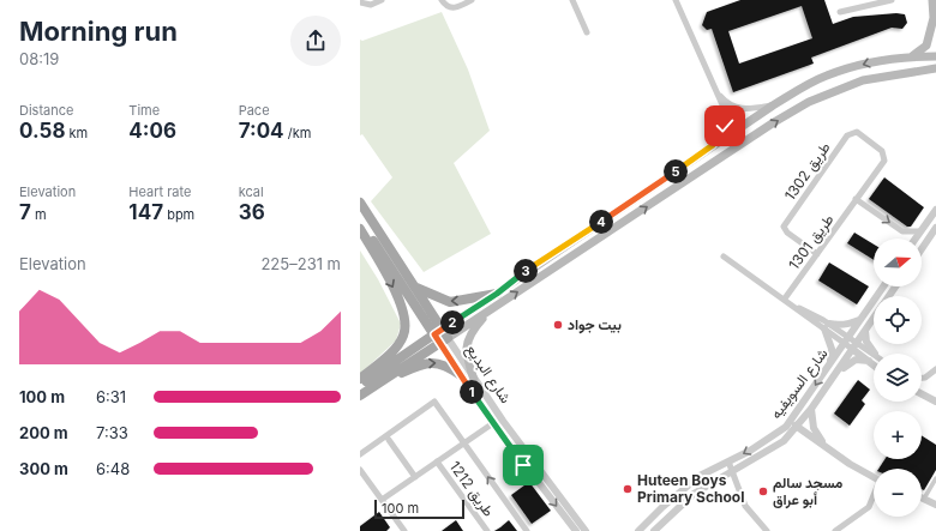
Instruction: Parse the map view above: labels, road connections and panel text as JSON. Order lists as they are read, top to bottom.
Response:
{
  "streets": {
    "main road": ["شارع البديع"],
    "street": [
      "طريق 1302",
      "طريق 1301",
      "شارع السويفيه",
      "طريق 1212"
    ]
  },
  "crossings": [
    ["طريق 1302", "طريق 1301"],
    ["شارع البديع", "طريق 1212"]
  ],
  "places": ["بيت جواد", "Huteen Boys Primary School", "مسجد سالم أبو عراق"],
  "scale_bar": "100 m",
  "north": "right",
  "page": {
    "heading": ["Morning run", "08:19"],
    "stats": [
      ["Distance", "0.58 km"],
      ["Time", "4:06"],
      ["Pace", "7:04 /km"],
      ["Elevation", "7 m"],
      ["Heart rate", "147 bpm"],
      ["kcal", "36"]
    ],
    "pins": [
      "5",
      "4",
      "3",
      "2",
      "1"
    ],
    "map_buttons": ["+", "−"],
    "chart": ["Elevation", "225–231 m"],
    "list": [
      {
        "name": "100 m",
        "note": "6:31"
      },
      {
        "name": "200 m",
        "note": "7:33"
      },
      {
        "name": "300 m",
        "note": "6:48"
      }
    ],
    "scale": "100 m"
  }
}
